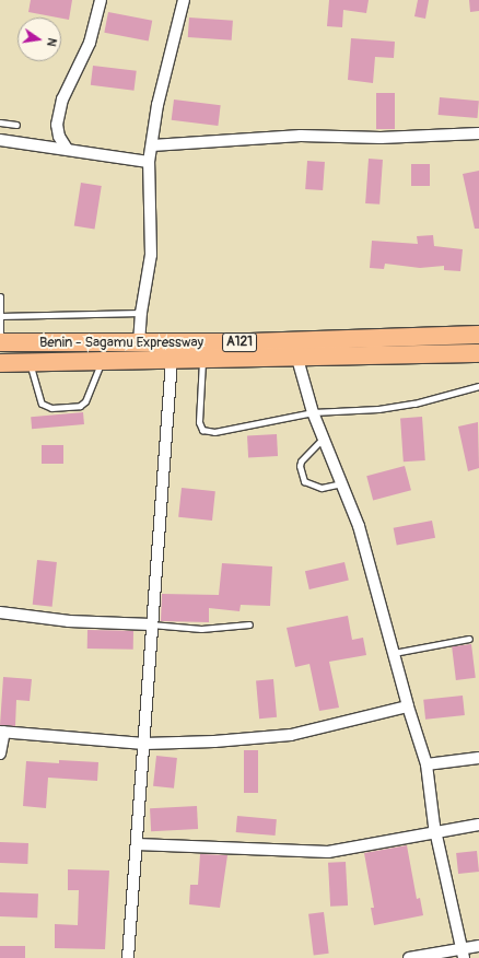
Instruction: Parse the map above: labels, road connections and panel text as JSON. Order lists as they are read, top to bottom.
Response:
{
  "streets": {
    "highway": ["Benin - Sagamu Expressway", "A121"]
  },
  "north": "right"
}
